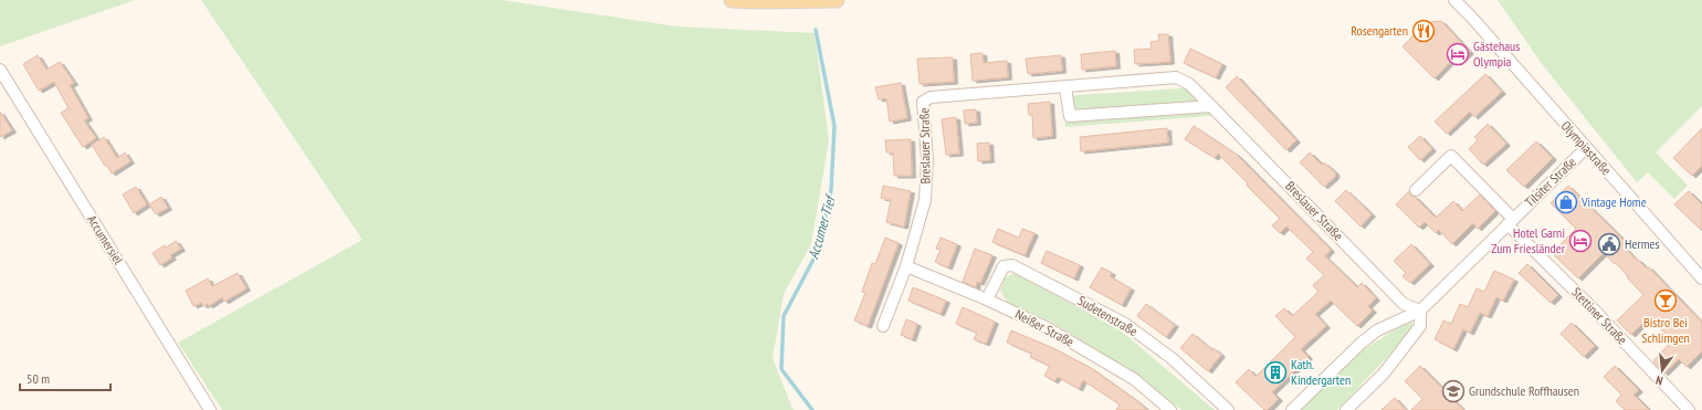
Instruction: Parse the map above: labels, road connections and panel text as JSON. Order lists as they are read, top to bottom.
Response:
{
  "streets": {
    "street": [
      "Breslauer Straße",
      "Olympiastraße",
      "Tilsiter Straße",
      "Accumersiel",
      "Sudetenstraße",
      "Stettiner Straße",
      "Neißer Straße"
    ]
  },
  "crossings": [
    ["Breslauer Straße", "Tilsiter Straße"],
    ["Breslauer Straße", "Neißer Straße"],
    ["Olympiastraße", "Tilsiter Straße"],
    ["Tilsiter Straße", "Stettiner Straße"],
    ["Sudetenstraße", "Neißer Straße"]
  ],
  "water": ["Accumer Tief"],
  "places": {
    "restaurant": ["Rosengarten"],
    "hotel": ["Gästehaus Olympia", "Hotel Garni Zum Friesländer"],
    "shop": ["Vintage Home"],
    "public building": ["Hermes"],
    "bar": ["Bistro Bei Schlimgen"],
    "building": ["Kath. Kindergarten"],
    "school or university": ["Grundschule Roffhausen"]
  },
  "scale_bar": "50 m",
  "north": "bottom"
}
